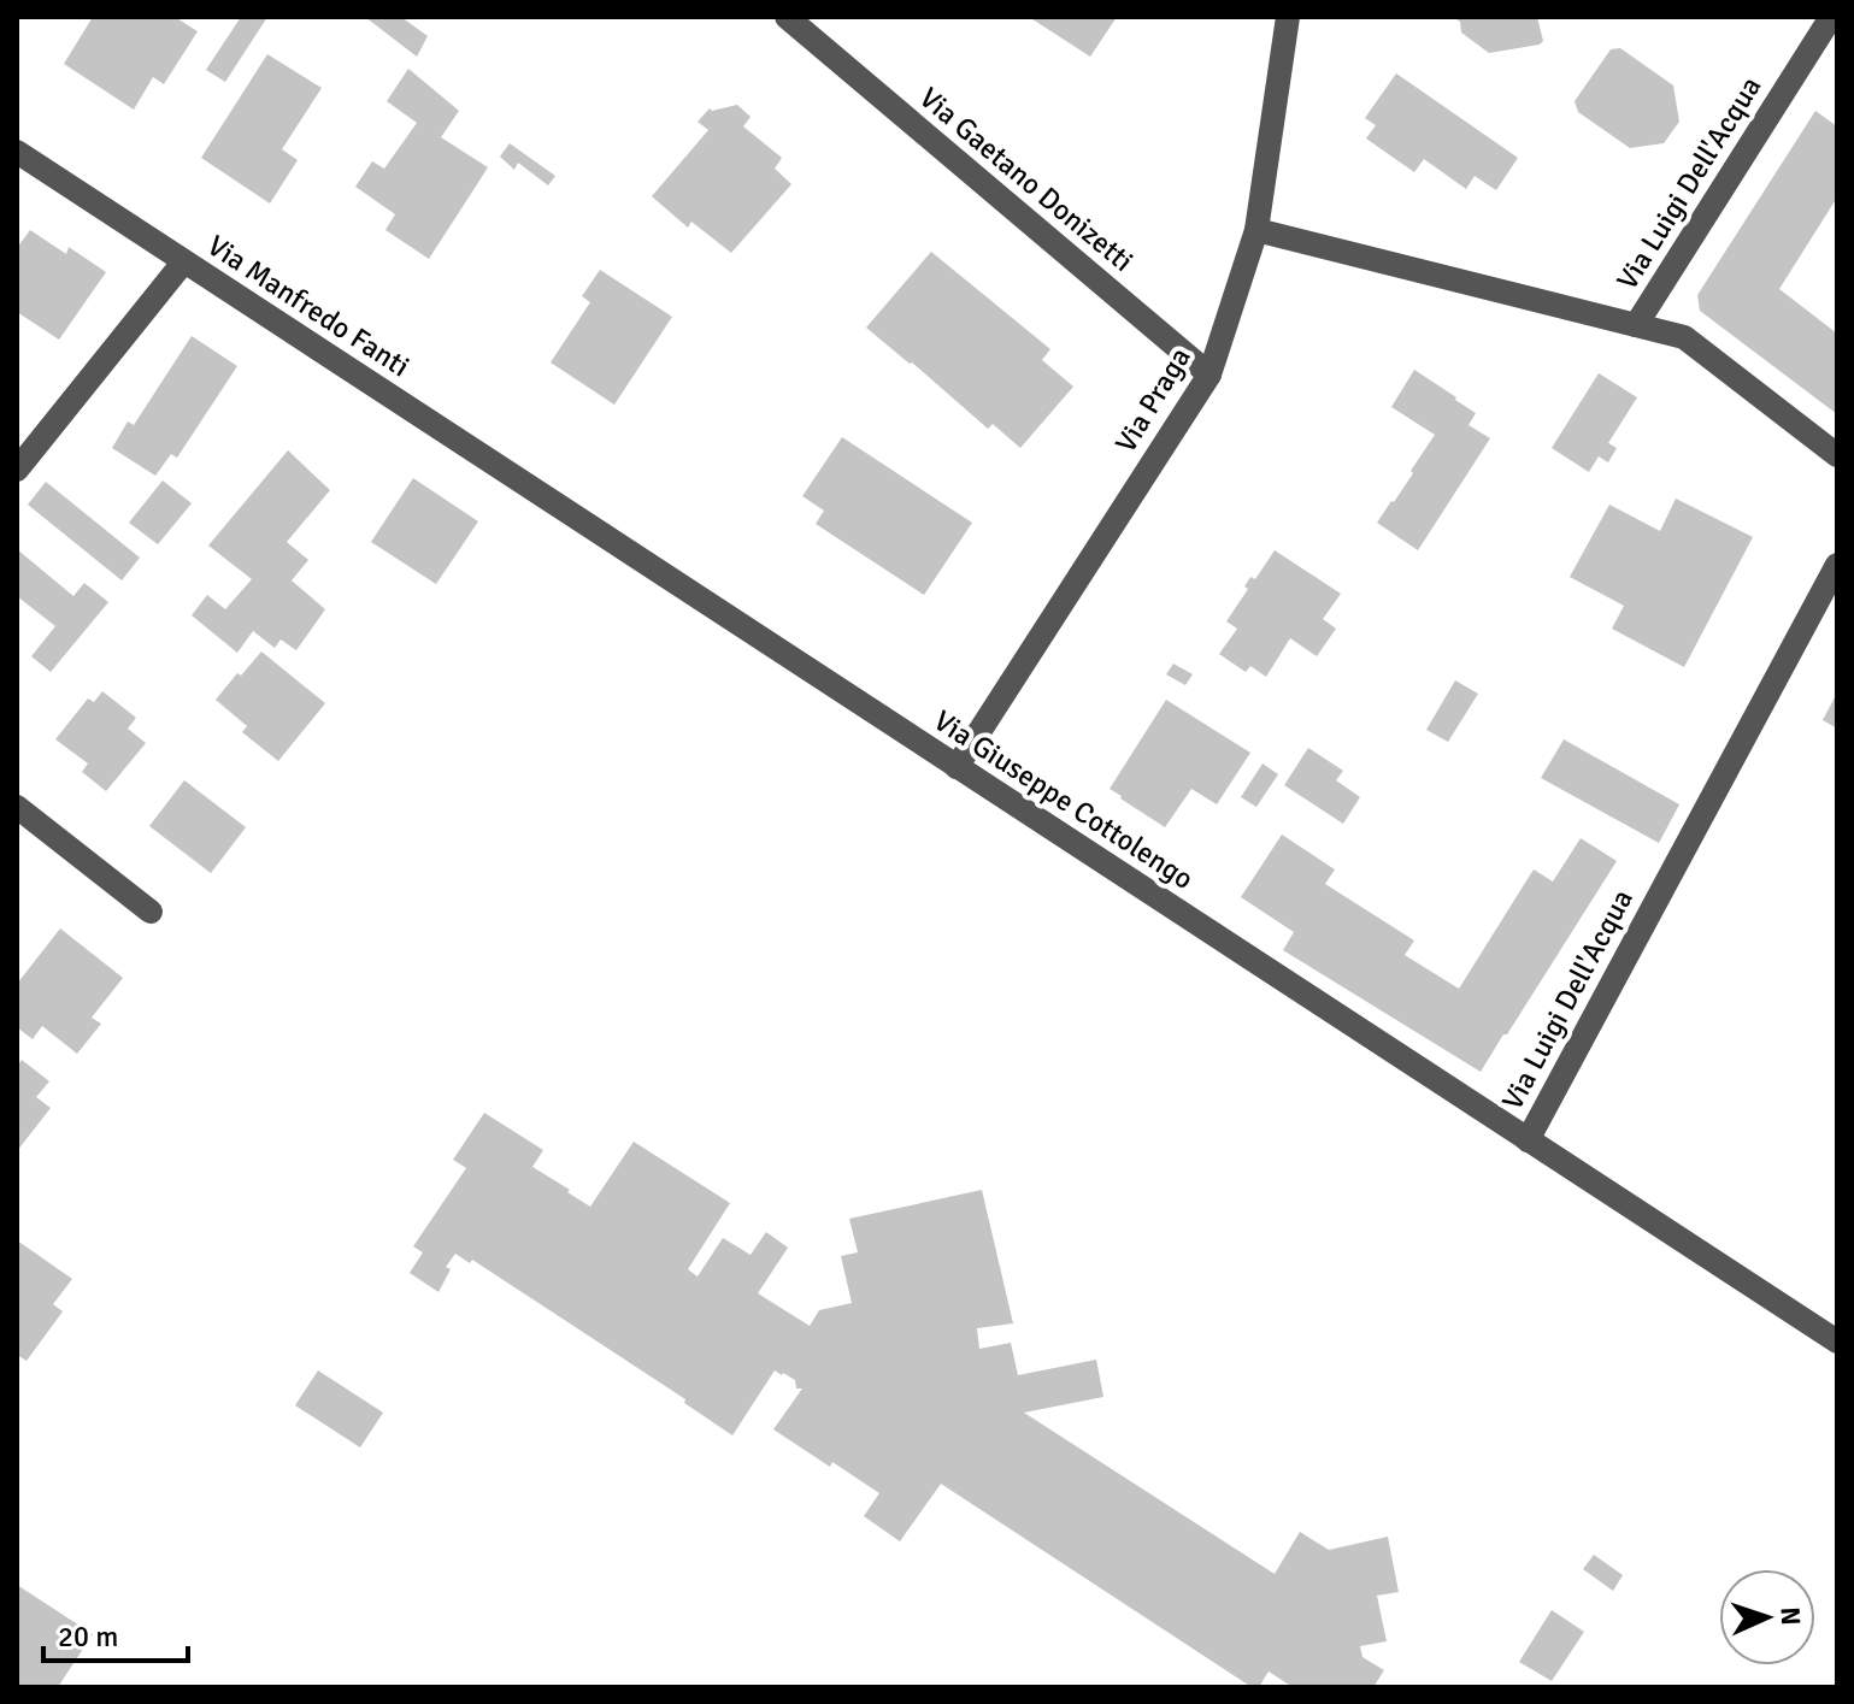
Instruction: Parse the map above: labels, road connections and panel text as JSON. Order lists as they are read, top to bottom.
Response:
{
  "streets": {
    "street": [
      "Via Gaetano Donizetti",
      "Via Luigi Dell'Acqua",
      "Via Manfredo Fanti",
      "Via Praga",
      "Via Giuseppe Cottolengo"
    ]
  },
  "crossings": [
    ["Via Gaetano Donizetti", "Via Praga"],
    ["Via Luigi Dell'Acqua", "Via Giuseppe Cottolengo"],
    ["Via Manfredo Fanti", "Via Giuseppe Cottolengo"],
    ["Via Praga", "Via Giuseppe Cottolengo"]
  ],
  "scale_bar": "20 m",
  "north": "right"
}
